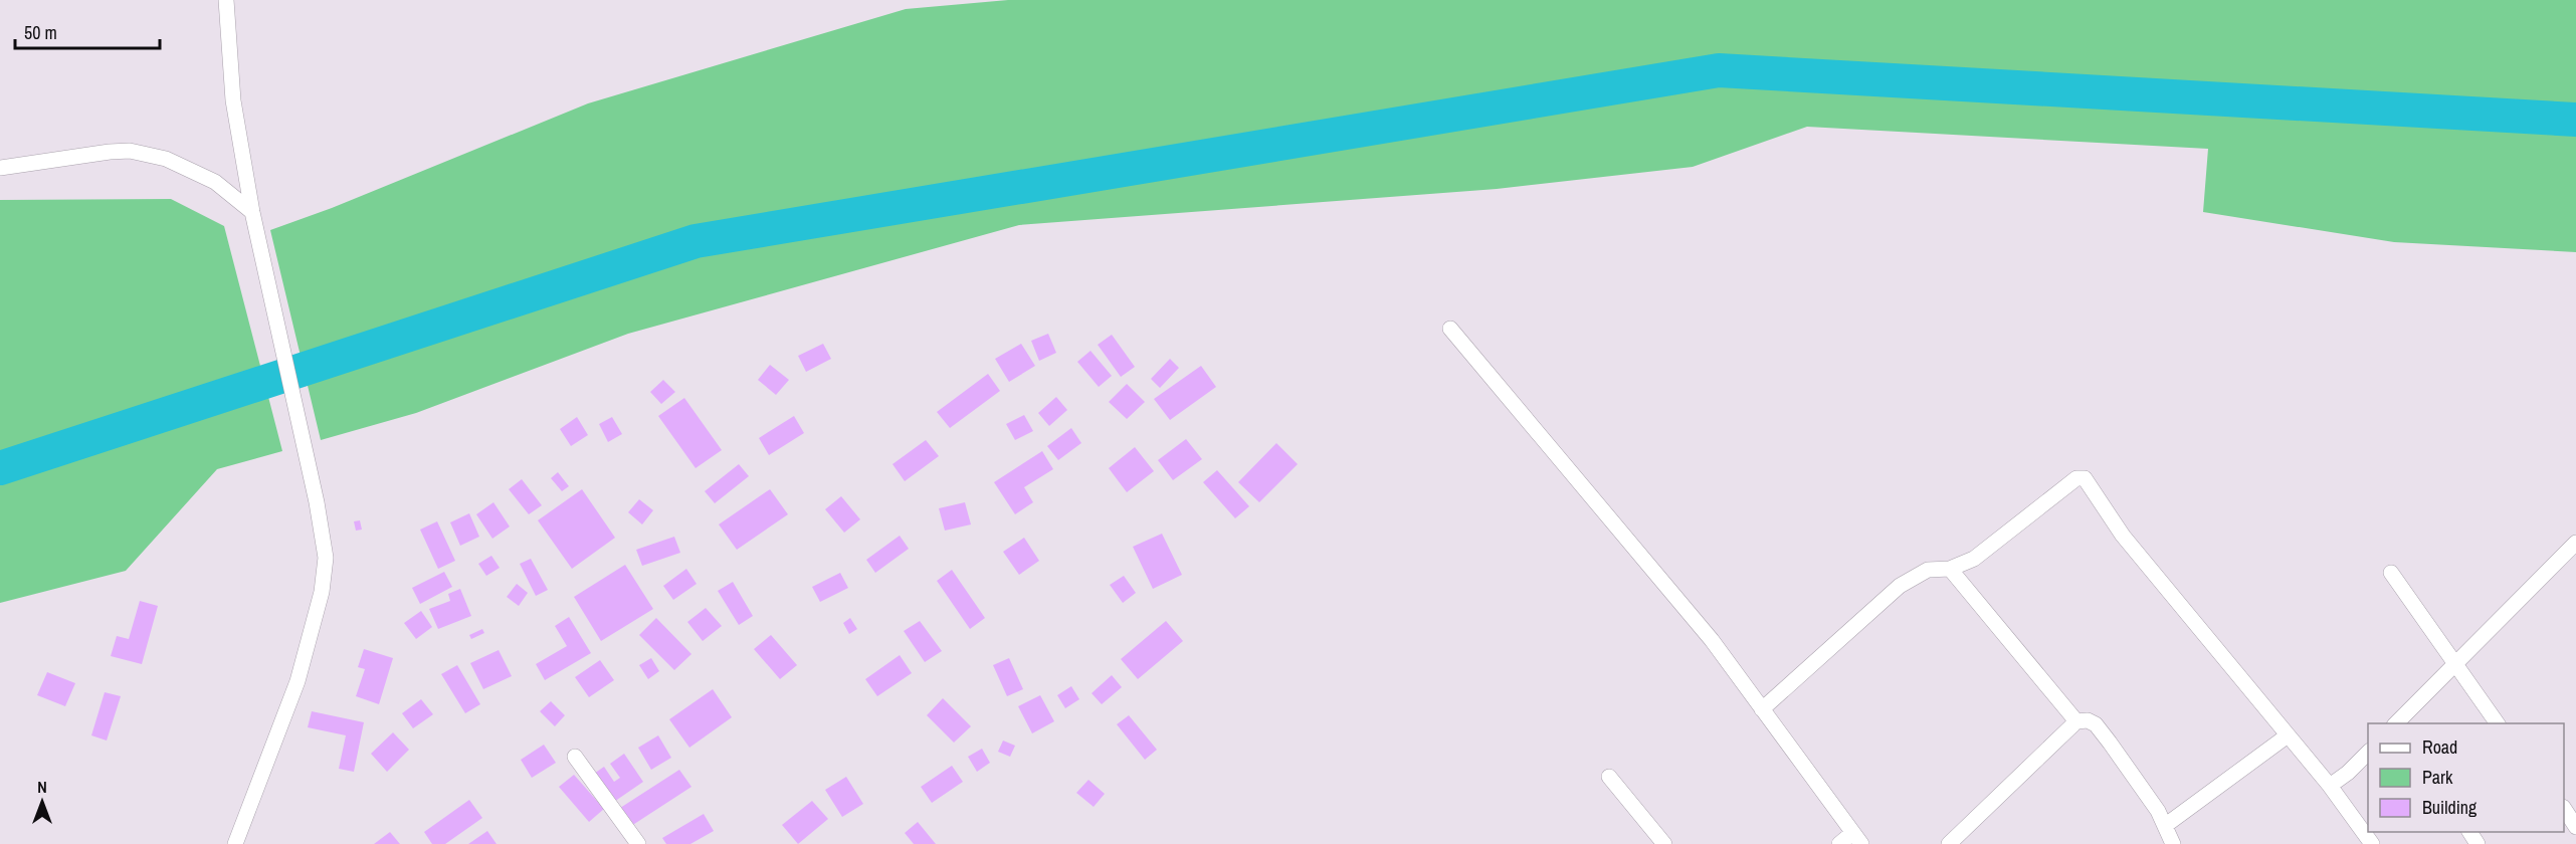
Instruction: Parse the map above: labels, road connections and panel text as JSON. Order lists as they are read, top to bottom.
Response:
{
  "legend": ["Road", "Park", "Building"],
  "scale_bar": "50 m",
  "north": "top"
}
